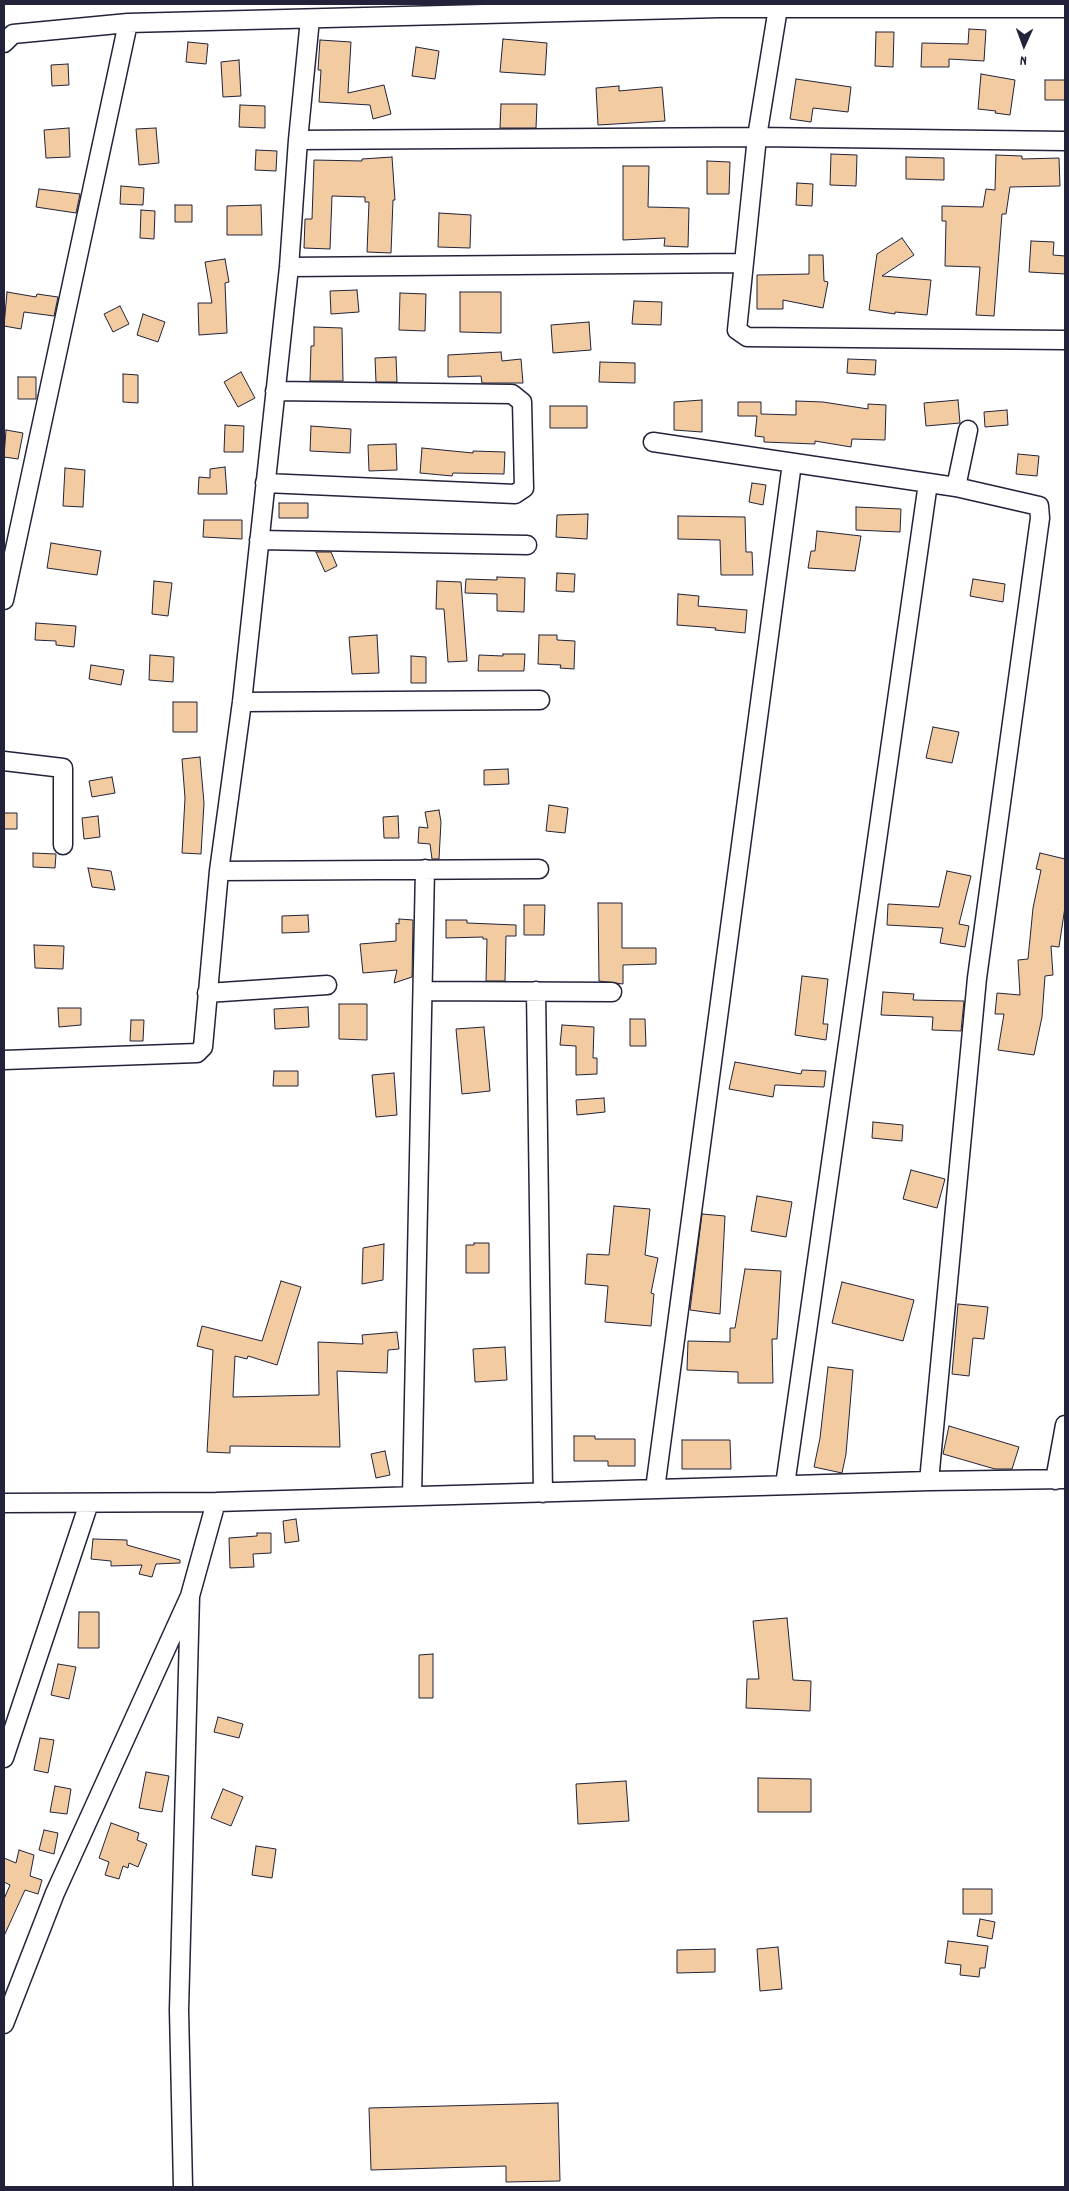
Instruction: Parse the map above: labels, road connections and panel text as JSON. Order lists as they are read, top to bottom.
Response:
{
  "north": "bottom"
}
